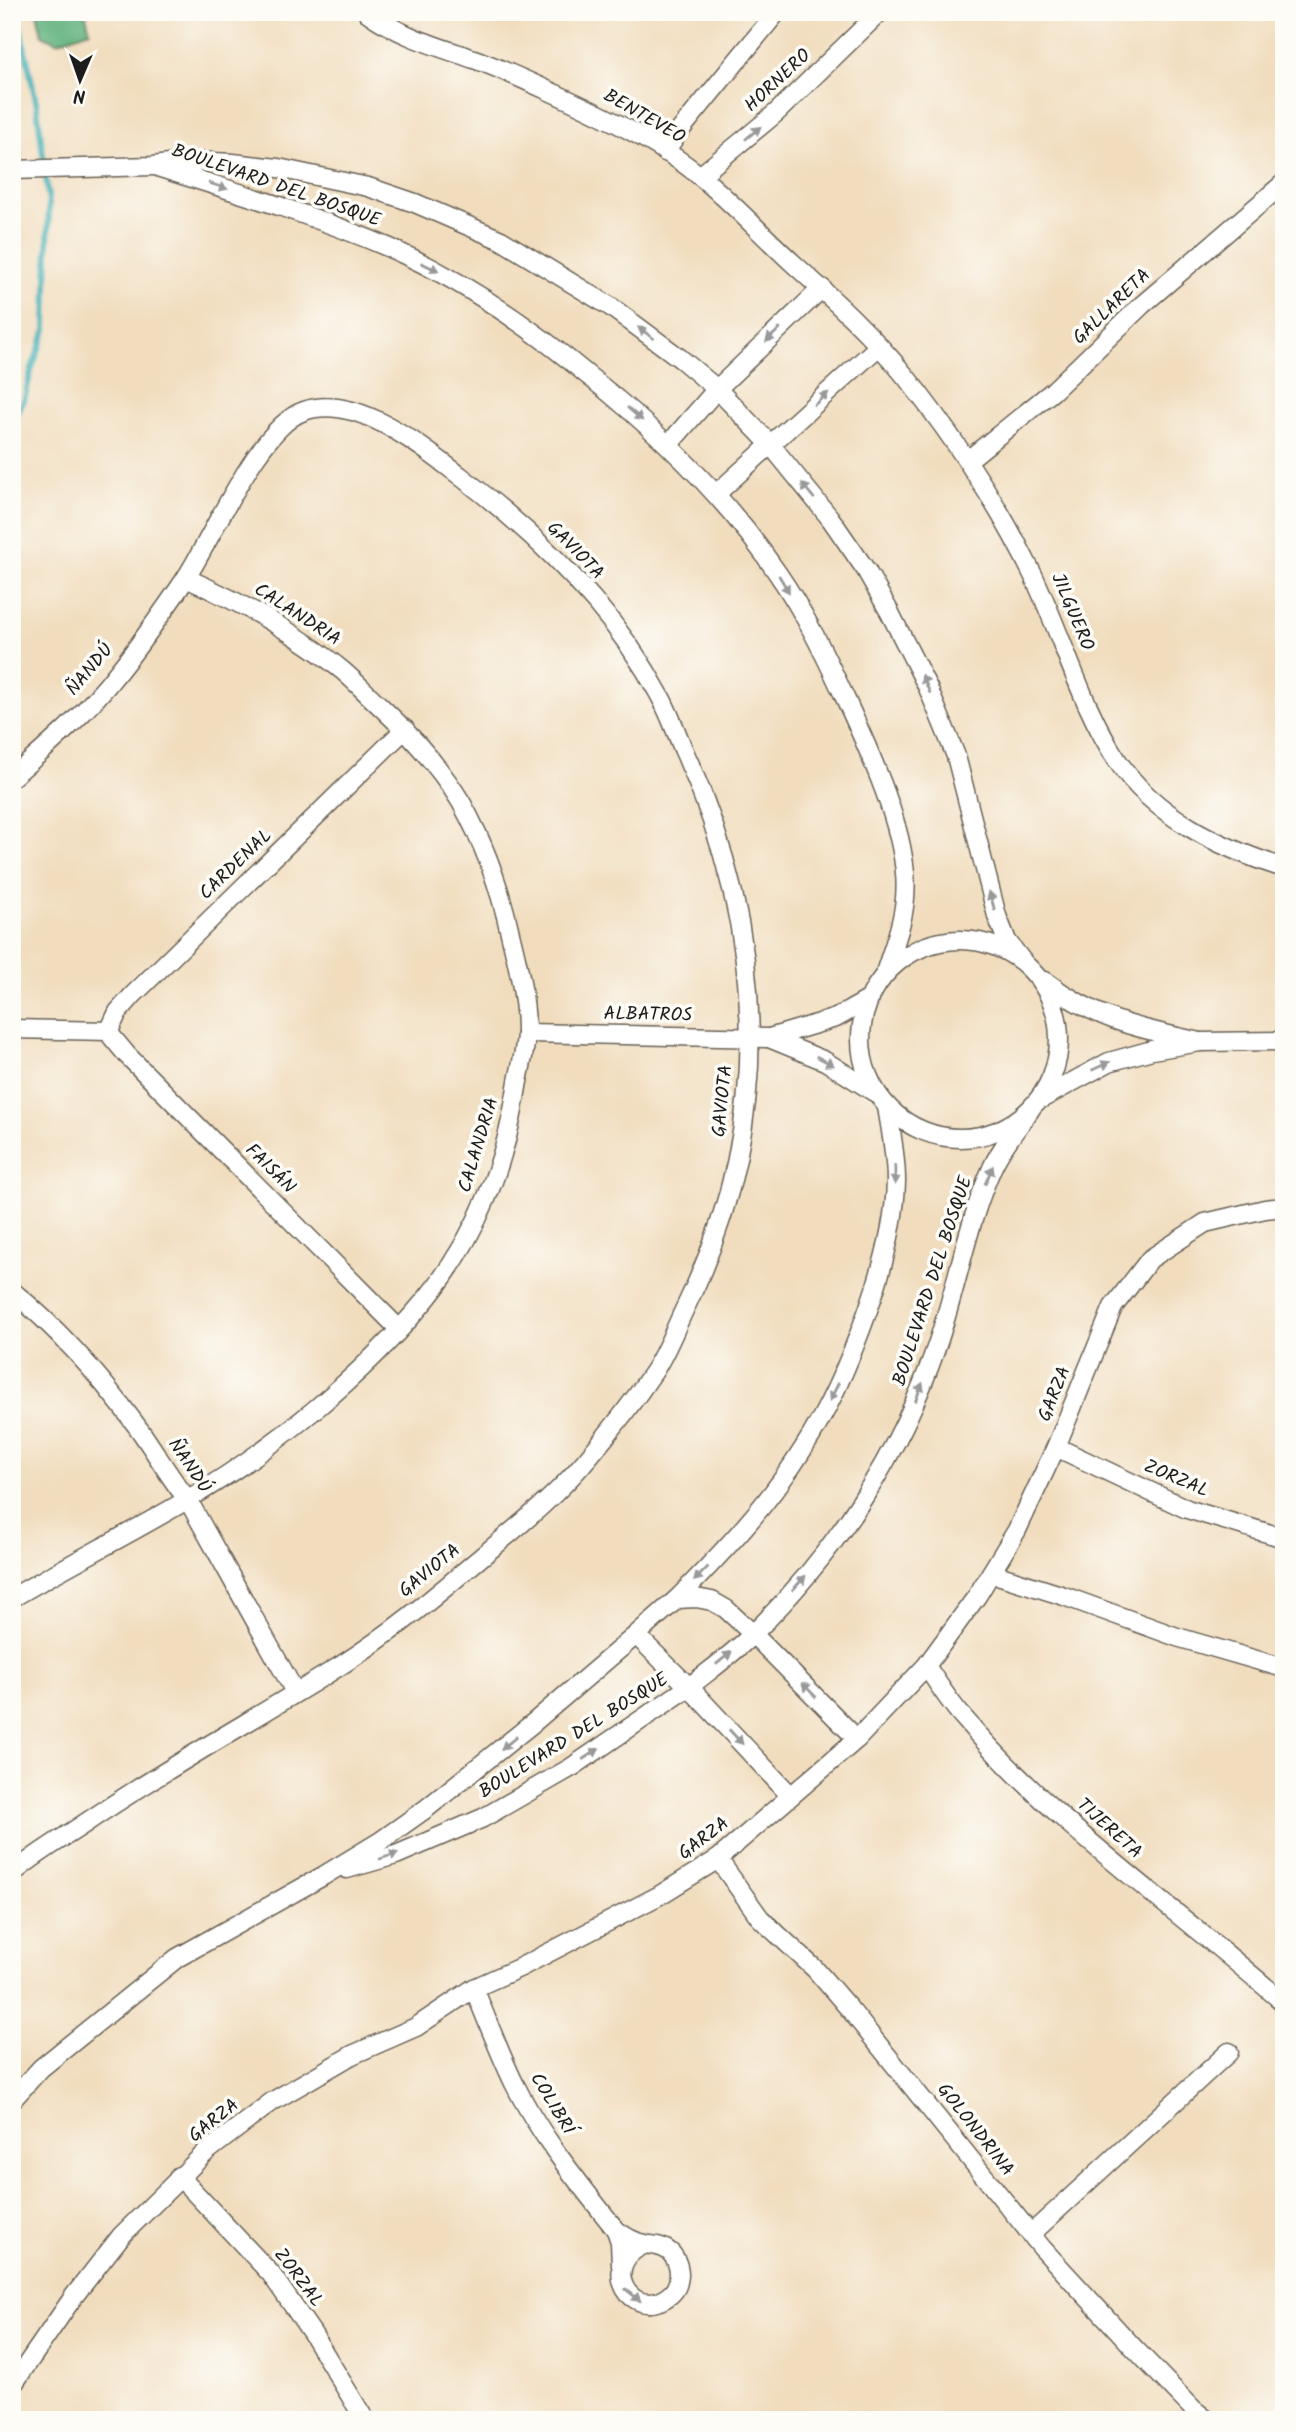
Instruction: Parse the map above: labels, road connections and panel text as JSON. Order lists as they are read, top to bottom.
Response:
{
  "streets": {
    "street": [
      "HORNERO",
      "BENTEVEO",
      "BOULEVARD DEL BOSQUE",
      "GALLARETA",
      "GAVIOTA",
      "JILGUERO",
      "CALANDRIA",
      "ÑANDÚ",
      "CARDENAL",
      "ALBATROS",
      "FAISÁN",
      "GARZA",
      "ZORZAL",
      "TIJERETA",
      "COLIBRÍ",
      "GOLONDRINA"
    ]
  },
  "crossings": [
    ["HORNERO", "BENTEVEO"],
    ["BENTEVEO", "JILGUERO"],
    ["GALLARETA", "JILGUERO"],
    ["GAVIOTA", "CALANDRIA"],
    ["GAVIOTA", "ÑANDÚ"],
    ["GAVIOTA", "ALBATROS"],
    ["CALANDRIA", "ÑANDÚ"],
    ["CALANDRIA", "CARDENAL"],
    ["CALANDRIA", "ALBATROS"],
    ["CALANDRIA", "FAISÁN"],
    ["CARDENAL", "FAISÁN"],
    ["GARZA", "ZORZAL"],
    ["GARZA", "TIJERETA"],
    ["GARZA", "COLIBRÍ"],
    ["GARZA", "GOLONDRINA"]
  ],
  "north": "bottom"
}
